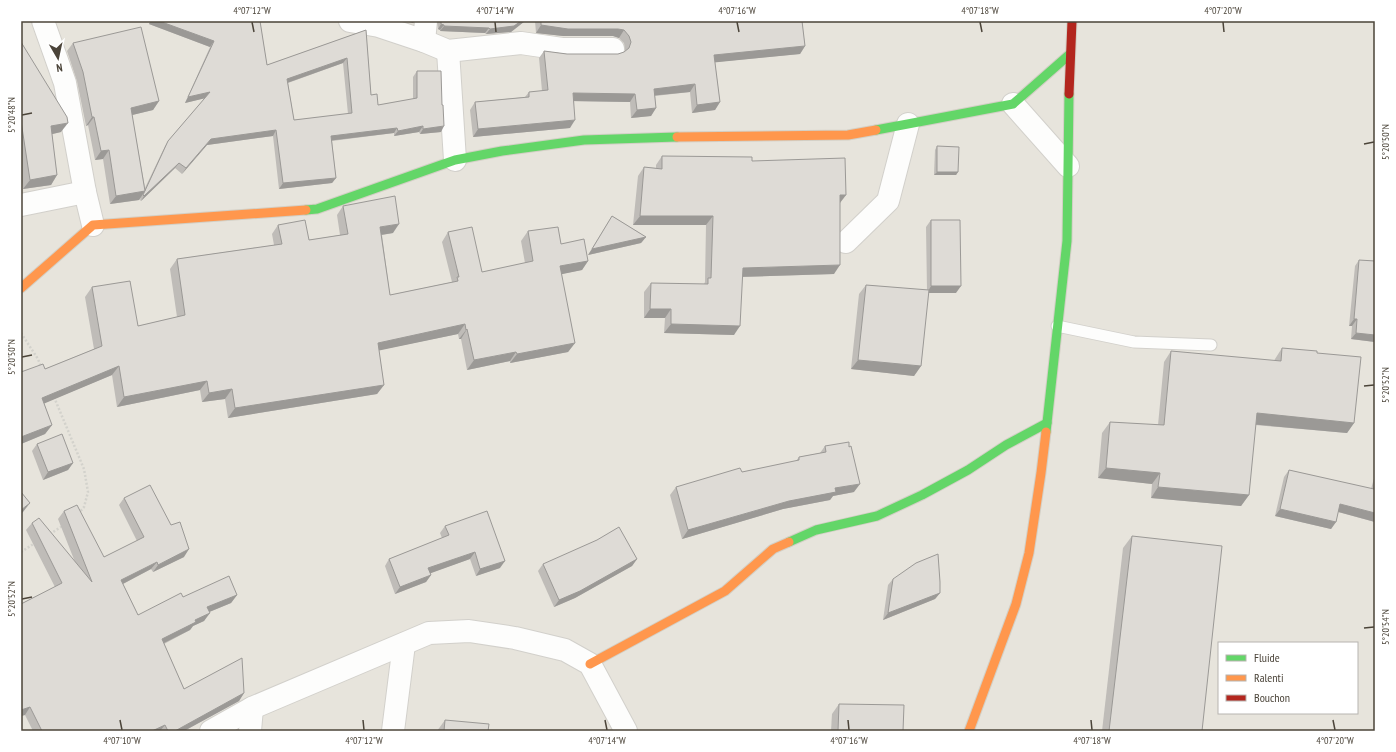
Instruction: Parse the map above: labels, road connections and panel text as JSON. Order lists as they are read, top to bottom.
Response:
{
  "legend": ["Fluide", "Ralenti", "Bouchon"],
  "north": "bottom",
  "coordinates": [
    "4°07'12\"W",
    "4°07'14\"W",
    "4°07'16\"W",
    "4°07'18\"W",
    "4°07'20\"W",
    "5°20'48\"N",
    "5°20'50\"N",
    "5°20'52\"N",
    "5°20'54\"N",
    "4°07'10\"W"
  ]
}
